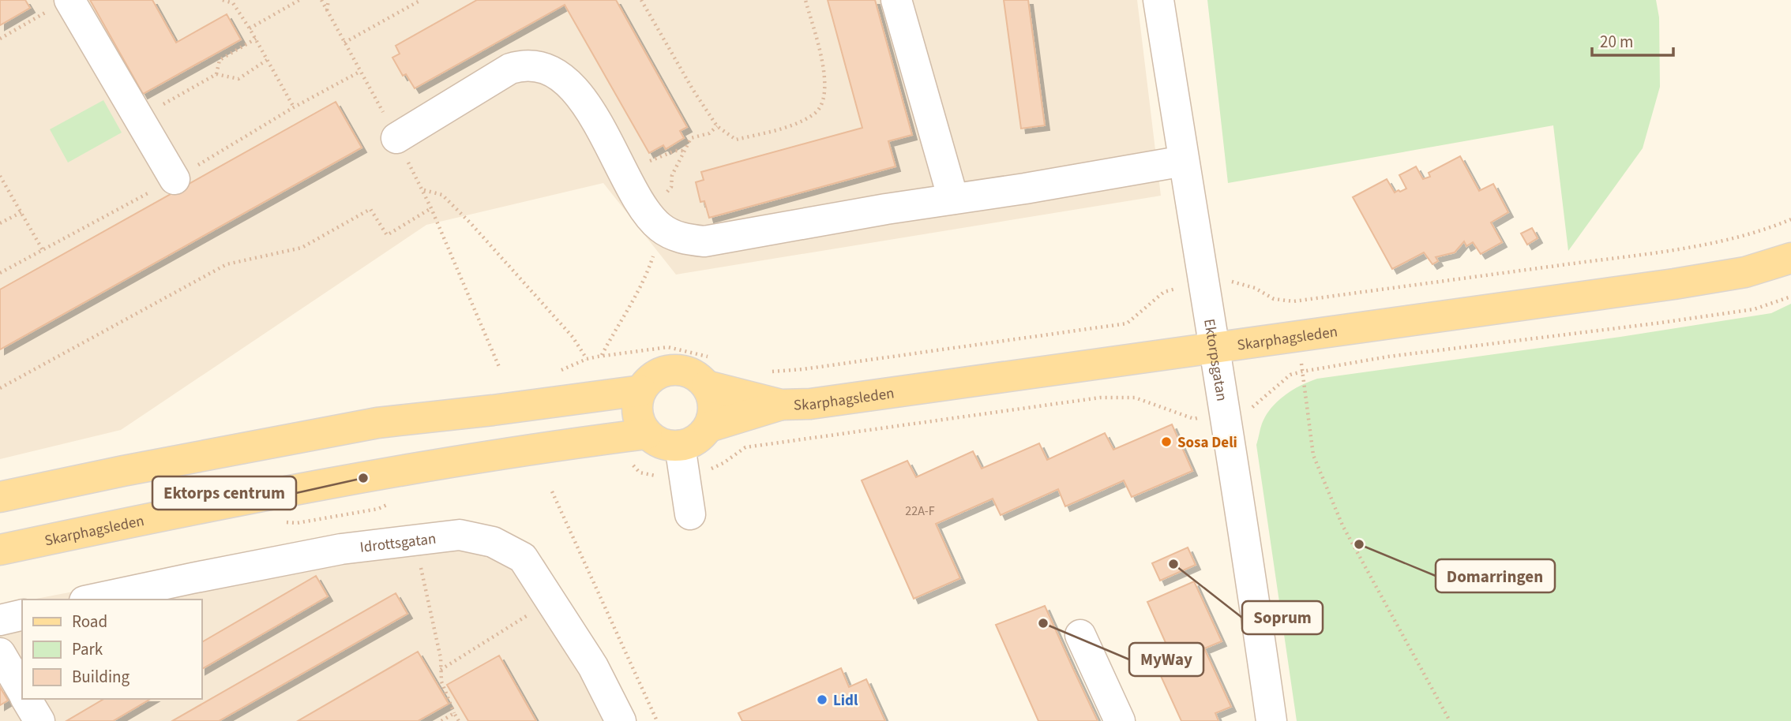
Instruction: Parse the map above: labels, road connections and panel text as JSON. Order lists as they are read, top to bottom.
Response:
{
  "streets": {
    "main road": ["Skarphagsleden"],
    "street": ["Ektorpsgatan", "Idrottsgatan"]
  },
  "crossings": [
    ["Skarphagsleden", "Ektorpsgatan"]
  ],
  "places": [
    "Sosa Deli",
    "Ektorps centrum",
    "Domarringen",
    "Soprum",
    "MyWay",
    "Lidl"
  ],
  "house_numbers": ["22A-F"],
  "legend": ["Road", "Park", "Building"],
  "scale_bar": "20 m"
}
